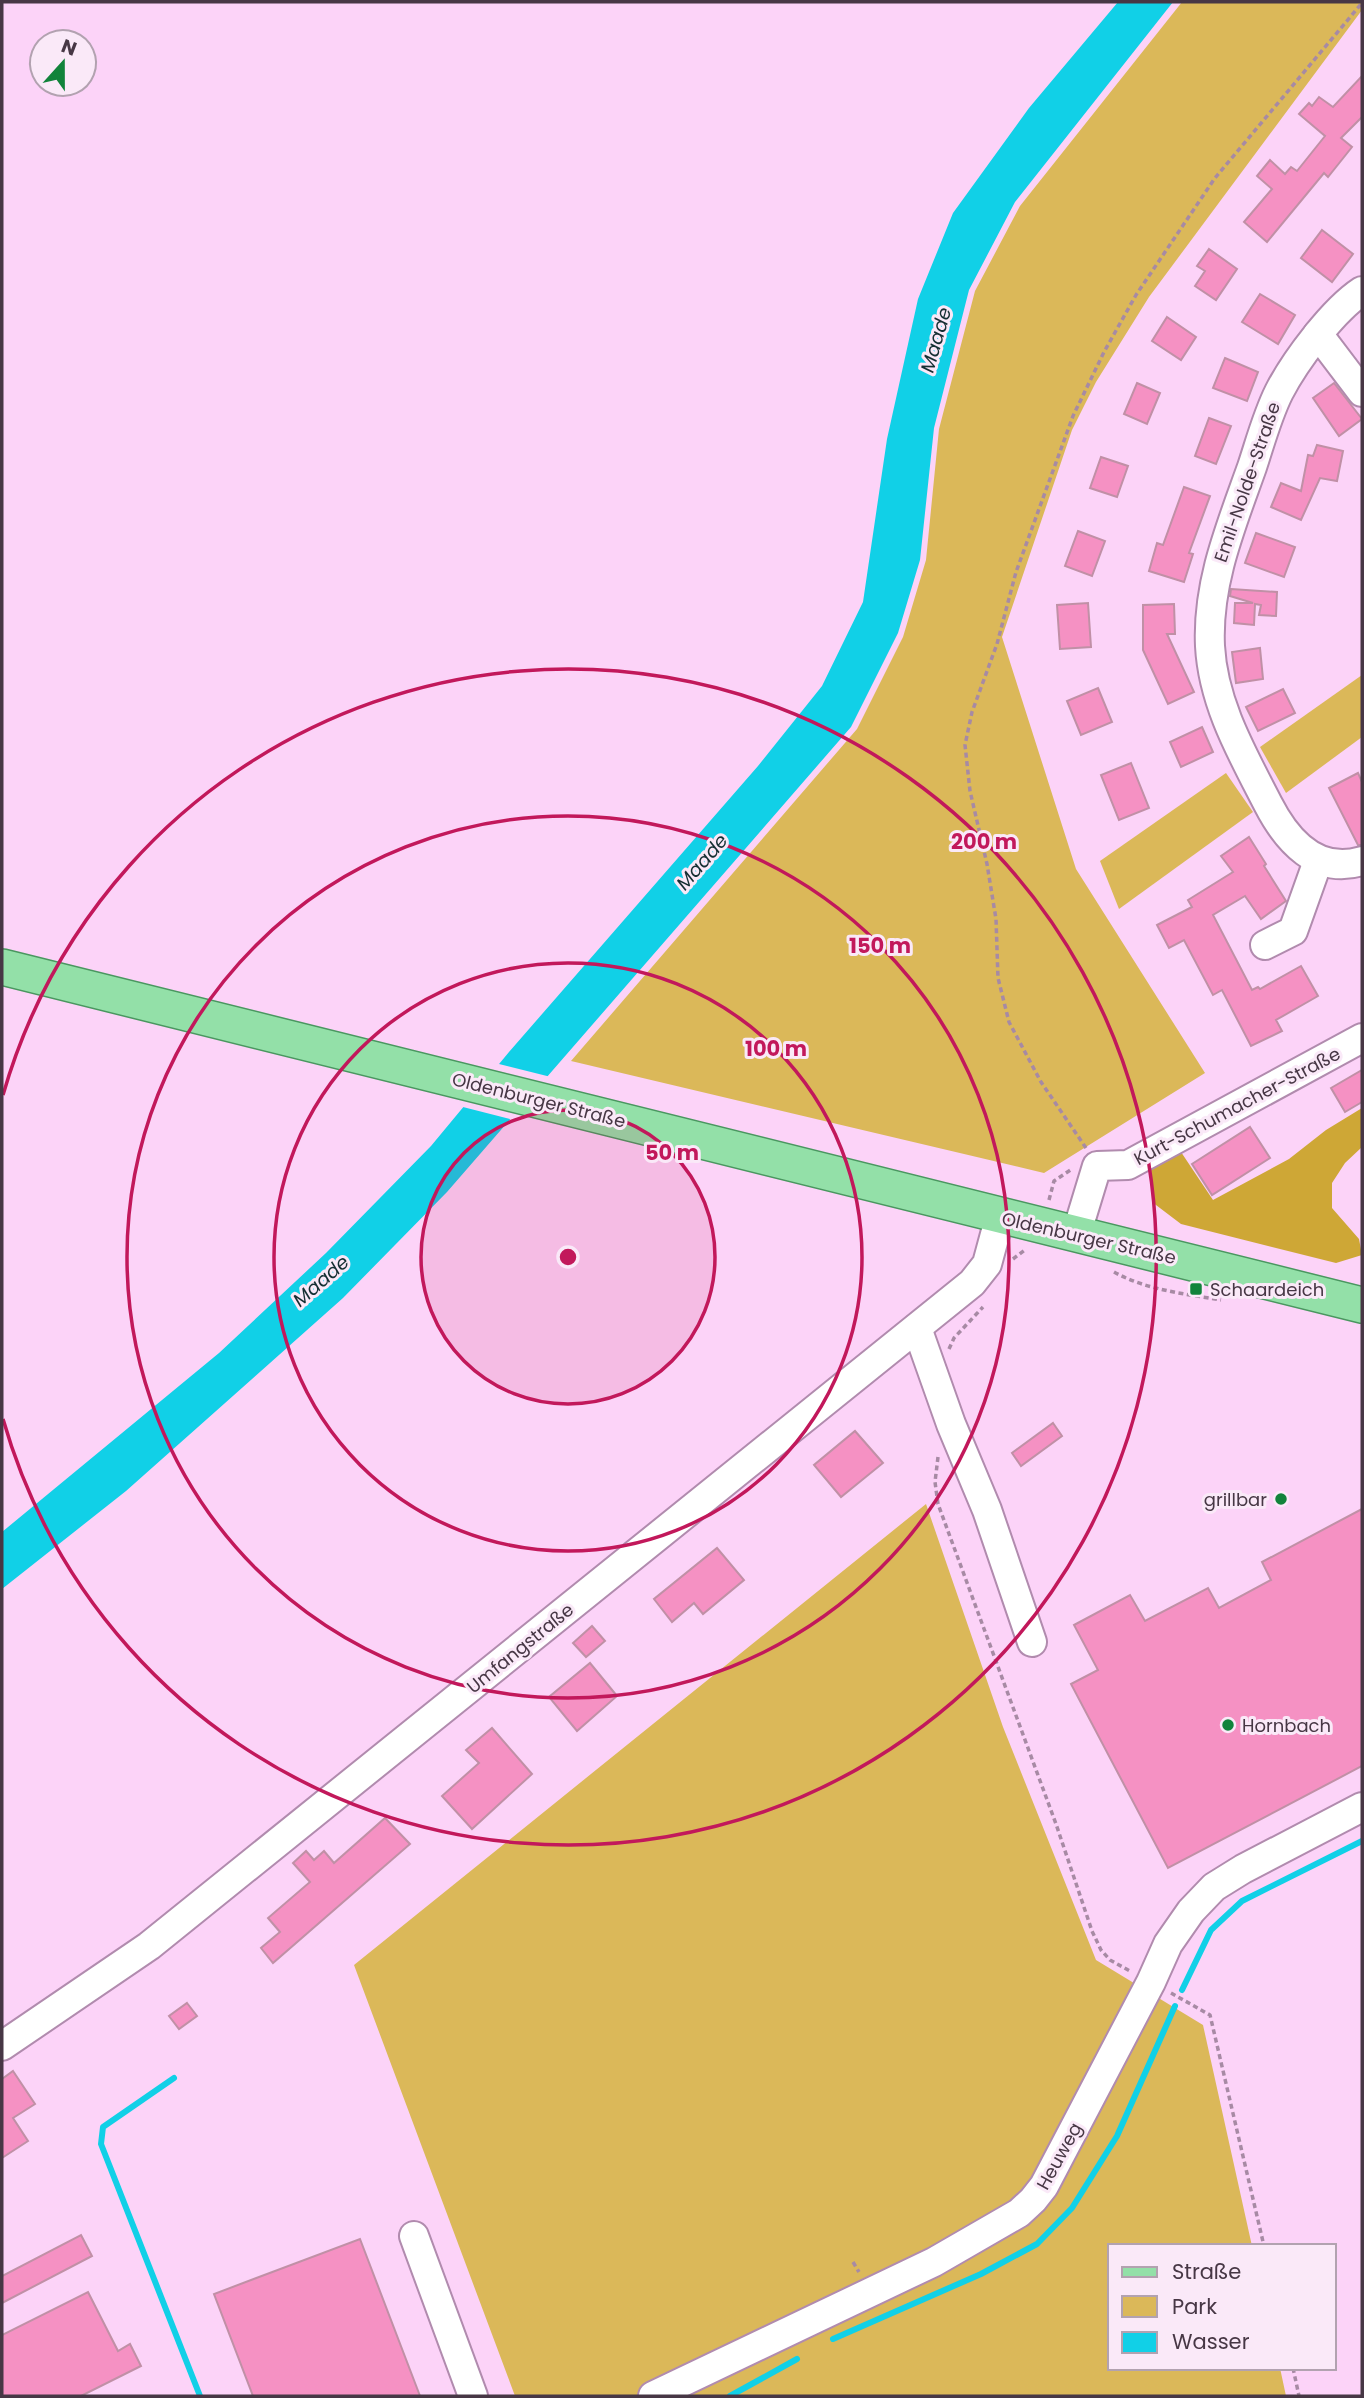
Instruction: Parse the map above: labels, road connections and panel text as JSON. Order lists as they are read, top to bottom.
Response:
{
  "streets": {
    "main road": ["Oldenburger Straße"],
    "street": [
      "Emil-Nolde-Straße",
      "Kurt-Schumacher-Straße",
      "Umfangstraße",
      "Heuweg"
    ]
  },
  "crossings": [
    ["Oldenburger Straße", "Umfangstraße"]
  ],
  "water": ["Maade"],
  "places": {
    "transit": ["Schaardeich"],
    "other": ["grillbar", "Hornbach"]
  },
  "legend": ["Straße", "Park", "Wasser"],
  "north": "top",
  "rings": [
    "200 m",
    "150 m",
    "100 m",
    "50 m"
  ]
}
